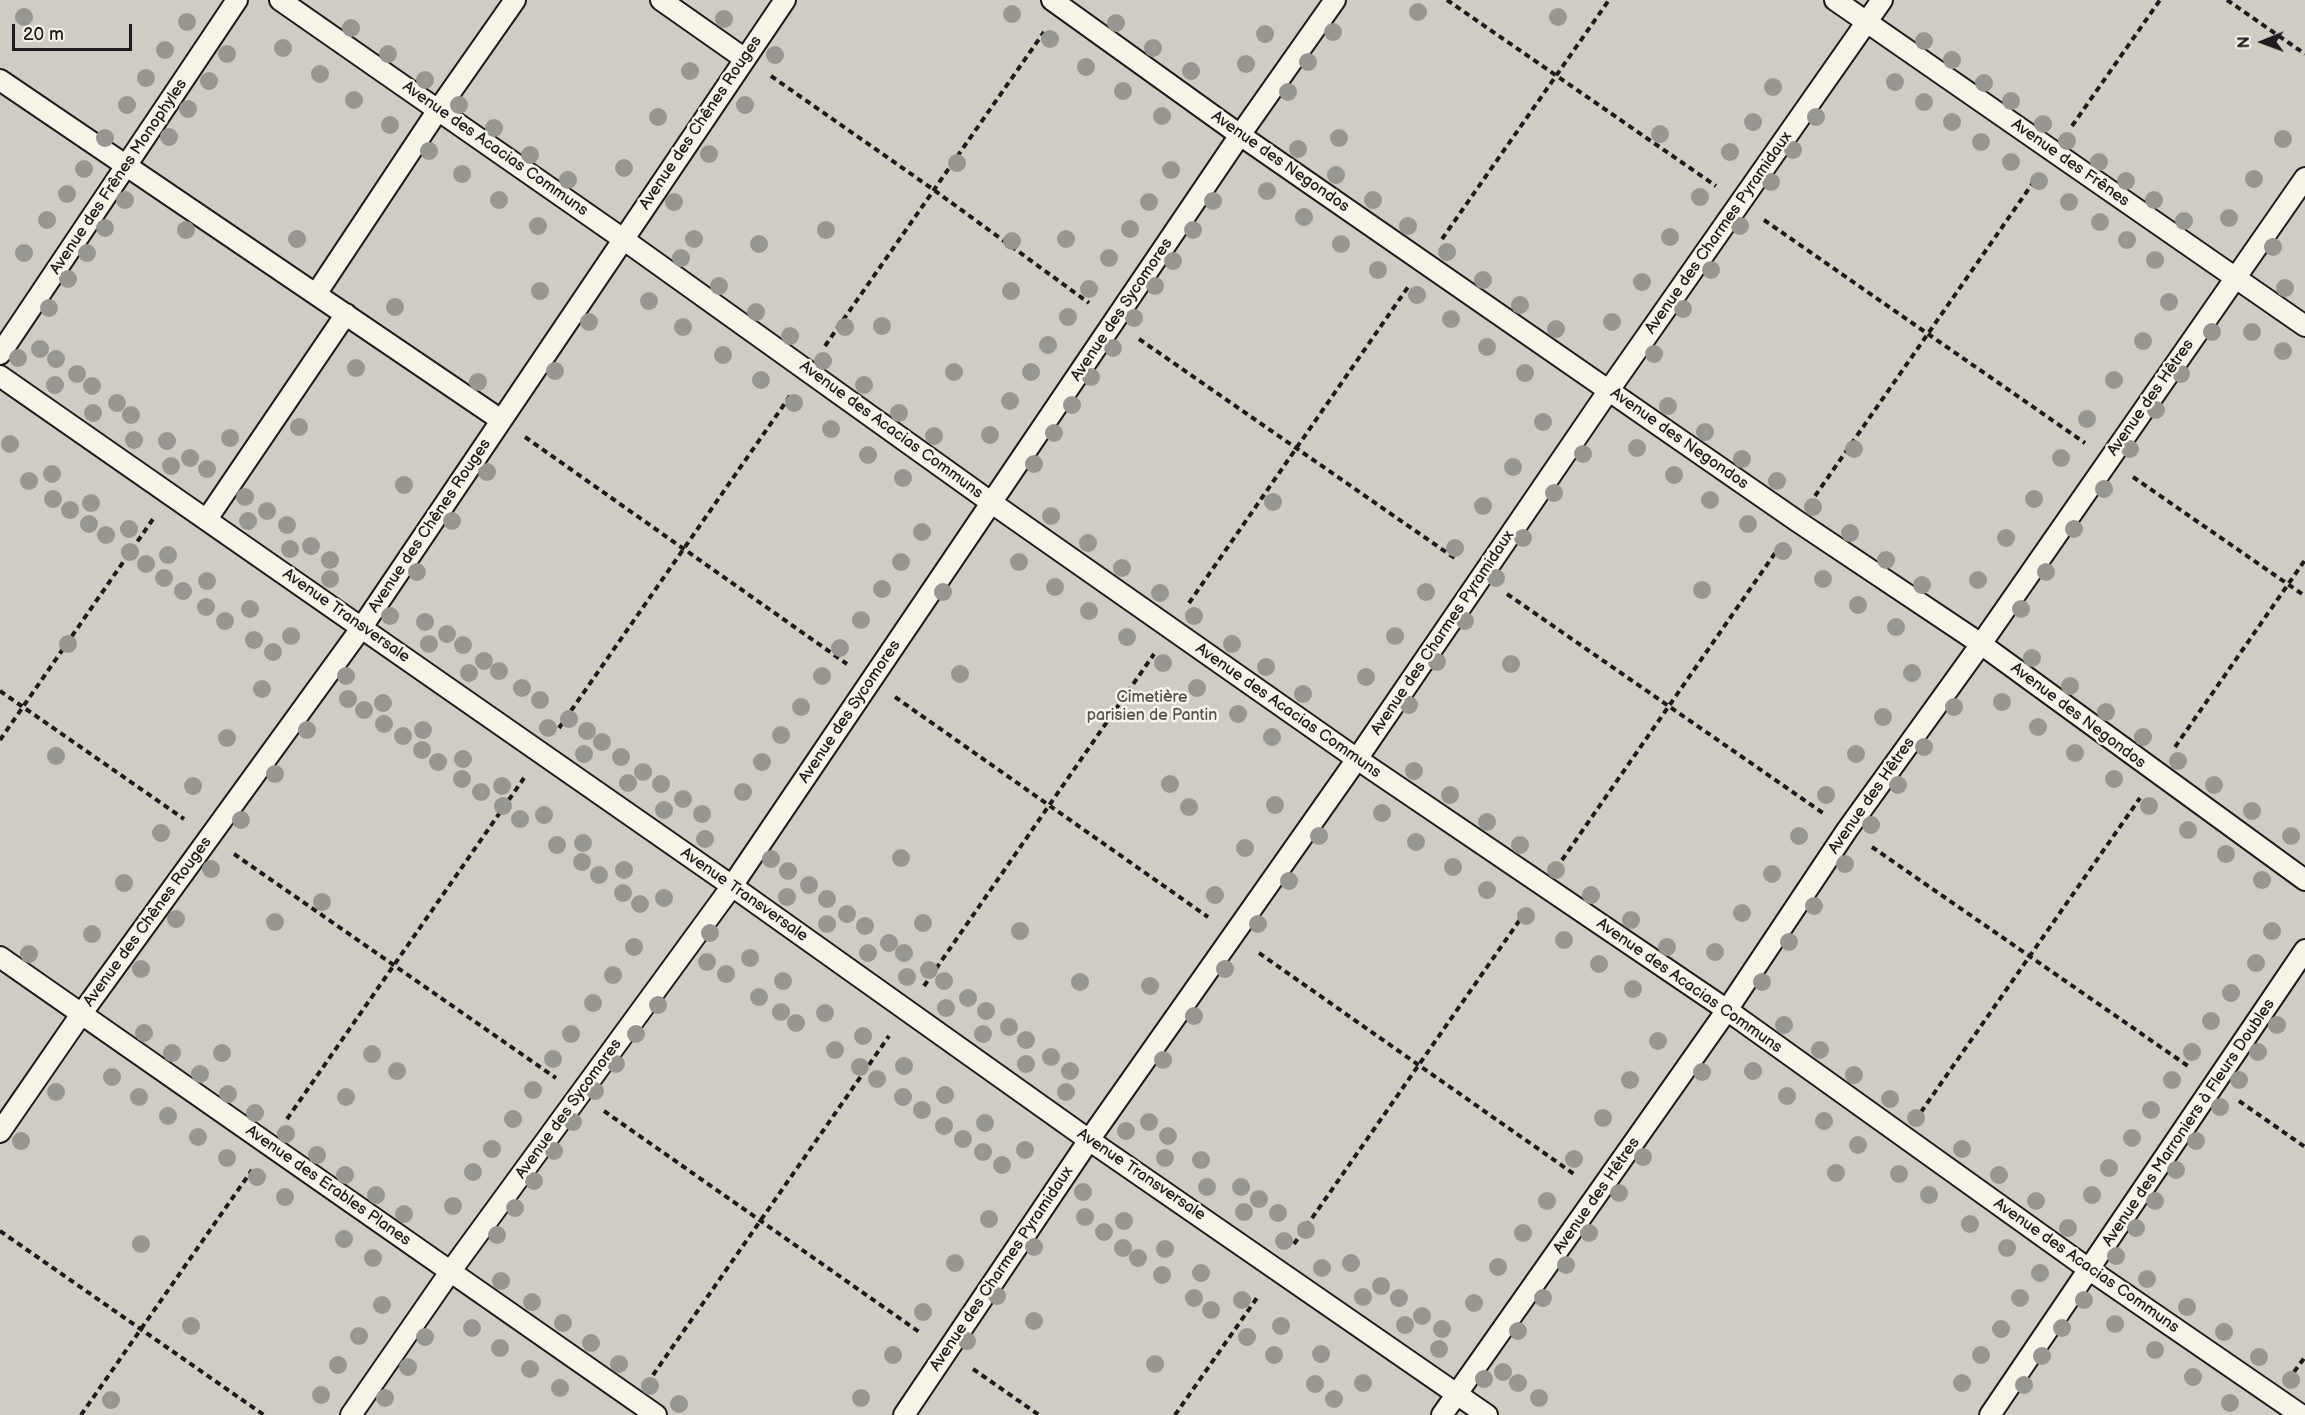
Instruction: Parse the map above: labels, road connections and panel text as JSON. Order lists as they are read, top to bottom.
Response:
{
  "streets": {
    "lane": [
      "Avenue des Chênes Rouges",
      "Avenue des Acacias Communs",
      "Avenue des Negondos",
      "Avenue des Frênes",
      "Avenue des Frênes Monophyles",
      "Avenue des Charmes Pyramidaux",
      "Avenue des Sycomores",
      "Avenue des Hêtres",
      "Avenue Transversale",
      "Avenue des Marroniers à Fleurs Doubles",
      "Avenue des Erables Planes"
    ]
  },
  "crossings": [
    ["Avenue des Chênes Rouges", "Avenue des Acacias Communs"],
    ["Avenue des Chênes Rouges", "Avenue Transversale"],
    ["Avenue des Chênes Rouges", "Avenue des Erables Planes"],
    ["Avenue des Acacias Communs", "Avenue des Charmes Pyramidaux"],
    ["Avenue des Acacias Communs", "Avenue des Sycomores"],
    ["Avenue des Acacias Communs", "Avenue des Hêtres"],
    ["Avenue des Acacias Communs", "Avenue des Marroniers à Fleurs Doubles"],
    ["Avenue des Negondos", "Avenue des Charmes Pyramidaux"],
    ["Avenue des Negondos", "Avenue des Sycomores"],
    ["Avenue des Negondos", "Avenue des Hêtres"],
    ["Avenue des Frênes", "Avenue des Charmes Pyramidaux"],
    ["Avenue des Frênes", "Avenue des Hêtres"],
    ["Avenue des Charmes Pyramidaux", "Avenue Transversale"],
    ["Avenue des Sycomores", "Avenue Transversale"],
    ["Avenue des Sycomores", "Avenue des Erables Planes"],
    ["Avenue des Hêtres", "Avenue Transversale"]
  ],
  "parks": ["Cimetière parisien de Pantin"],
  "scale_bar": "20 m",
  "north": "left"
}
